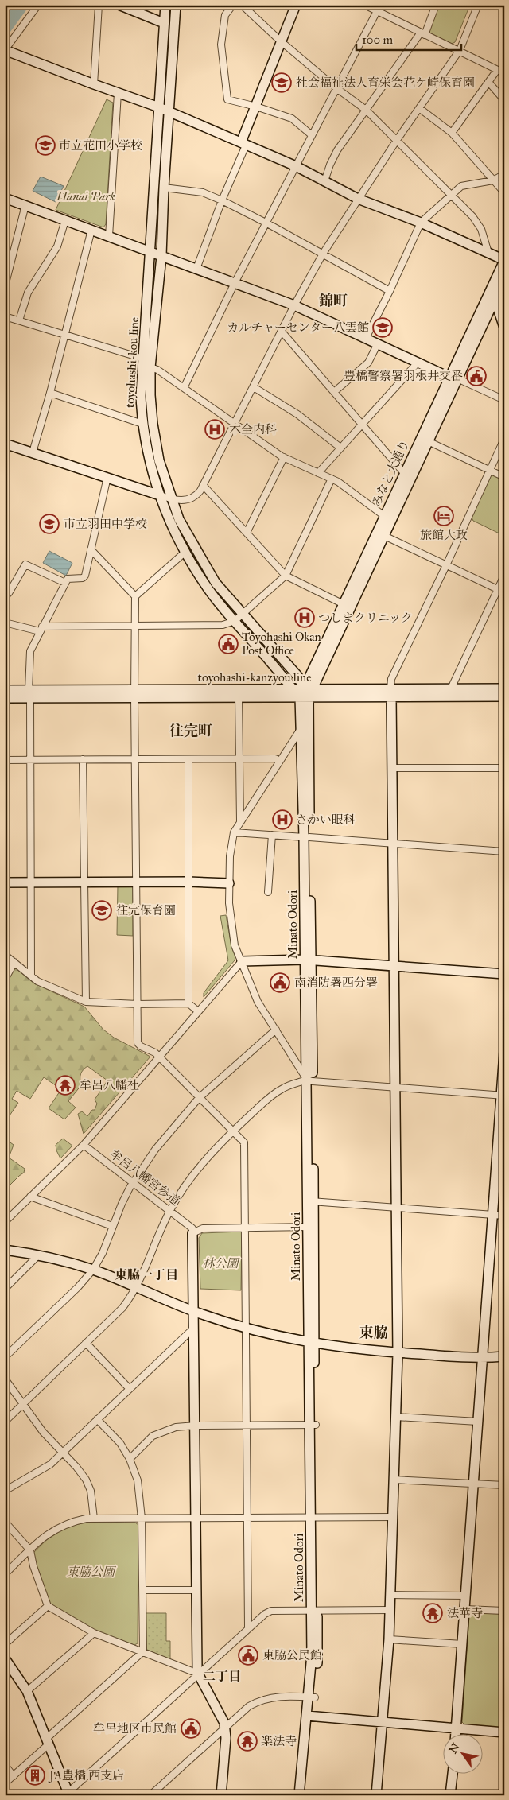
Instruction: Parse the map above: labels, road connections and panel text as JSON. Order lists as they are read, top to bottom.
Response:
{
  "streets": {
    "street": [
      "toyohashi-kou line",
      "みなと大通り",
      "toyohashi-kanzyou line",
      "Minato Odori",
      "牟呂八幡宮参道"
    ]
  },
  "crossings": [
    ["toyohashi-kou line", "みなと大通り"],
    ["toyohashi-kou line", "toyohashi-kanzyou line"],
    ["toyohashi-kou line", "Minato Odori"],
    ["みなと大通り", "toyohashi-kanzyou line"],
    ["みなと大通り", "Minato Odori"],
    ["toyohashi-kanzyou line", "Minato Odori"]
  ],
  "districts": [
    "錦町",
    "往完町",
    "東脇一丁目",
    "東脇",
    "二丁目"
  ],
  "parks": ["Hanai Park", "林公園", "東脇公園"],
  "places": {
    "school or university": [
      "社会福祉法人育栄会花ケ崎保育園",
      "市立花田小学校",
      "カルチャーセンター八雲館",
      "市立羽田中学校",
      "往完保育園"
    ],
    "public building": [
      "豊橋警察署羽根井交番",
      "Toyohashi Okan Post Office",
      "南消防署西分署",
      "東脇公民館",
      "牟呂地区市民館"
    ],
    "hospital": ["木全内科", "つしまクリニック", "さかい眼科"],
    "hotel": ["旅館大政"],
    "temple": ["牟呂八幡社", "法華寺", "楽法寺"],
    "building": ["JA豊橋 西支店"]
  },
  "scale_bar": "100 m",
  "north": "top left"
}
